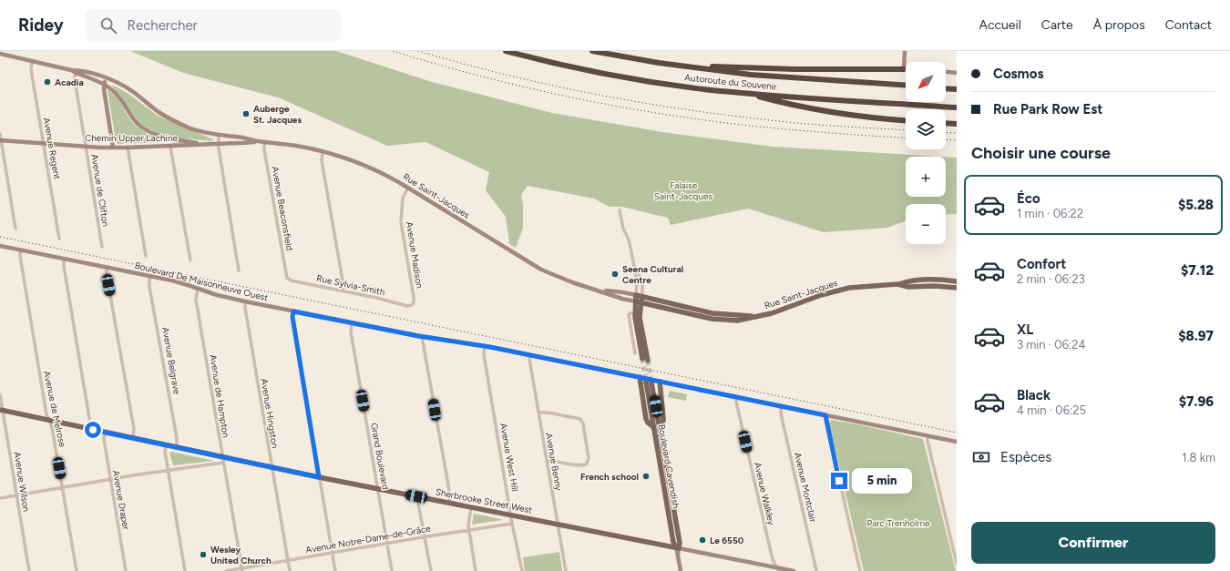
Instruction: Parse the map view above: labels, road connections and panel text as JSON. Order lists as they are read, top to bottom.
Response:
{
  "streets": {
    "highway": ["Autoroute du Souvenir"],
    "main road": [
      "Chemin Upper Lachine",
      "Rue Saint-Jacques",
      "Boulevard De Maisonneuve Ouest",
      "Boulevard Cavendish",
      "Sherbrooke Street West"
    ],
    "street": [
      "Avenue Regent",
      "Avenue de Clifton",
      "Avenue Beaconsfield",
      "Avenue Madison",
      "Rue Sylvia-Smith",
      "Avenue Belgrave",
      "Avenue de Hampton",
      "Avenue de Melrose",
      "Avenue Hingston",
      "Grand Boulevard",
      "Avenue West Hill",
      "Avenue Benny",
      "Avenue Wilson",
      "Avenue Montclair",
      "Avenue Walkley",
      "Avenue Draper",
      "Avenue Notre-Dame-de-Grâce"
    ]
  },
  "crossings": [
    ["Chemin Upper Lachine", "Avenue Regent"],
    ["Chemin Upper Lachine", "Avenue de Clifton"],
    ["Chemin Upper Lachine", "Rue Saint-Jacques"],
    ["Avenue Regent", "Rue Saint-Jacques"],
    ["Avenue de Clifton", "Rue Saint-Jacques"],
    ["Rue Saint-Jacques", "Avenue Beaconsfield"],
    ["Rue Saint-Jacques", "Avenue Madison"],
    ["Avenue Beaconsfield", "Rue Sylvia-Smith"],
    ["Avenue Madison", "Rue Sylvia-Smith"],
    ["Boulevard De Maisonneuve Ouest", "Avenue Belgrave"],
    ["Boulevard De Maisonneuve Ouest", "Avenue de Hampton"],
    ["Boulevard De Maisonneuve Ouest", "Avenue de Melrose"],
    ["Boulevard De Maisonneuve Ouest", "Avenue Hingston"],
    ["Boulevard De Maisonneuve Ouest", "Grand Boulevard"],
    ["Boulevard De Maisonneuve Ouest", "Avenue West Hill"],
    ["Boulevard De Maisonneuve Ouest", "Avenue Benny"],
    ["Boulevard De Maisonneuve Ouest", "Boulevard Cavendish"],
    ["Boulevard De Maisonneuve Ouest", "Avenue Montclair"],
    ["Boulevard De Maisonneuve Ouest", "Avenue Walkley"],
    ["Avenue Belgrave", "Sherbrooke Street West"],
    ["Avenue de Hampton", "Sherbrooke Street West"],
    ["Avenue de Hampton", "Avenue Notre-Dame-de-Grâce"],
    ["Avenue de Melrose", "Sherbrooke Street West"],
    ["Avenue Hingston", "Sherbrooke Street West"],
    ["Avenue Hingston", "Avenue Notre-Dame-de-Grâce"],
    ["Grand Boulevard", "Sherbrooke Street West"],
    ["Grand Boulevard", "Avenue Notre-Dame-de-Grâce"],
    ["Avenue West Hill", "Sherbrooke Street West"],
    ["Avenue West Hill", "Avenue Notre-Dame-de-Grâce"],
    ["Avenue Benny", "Sherbrooke Street West"],
    ["Boulevard Cavendish", "Sherbrooke Street West"],
    ["Avenue Wilson", "Sherbrooke Street West"],
    ["Avenue Walkley", "Sherbrooke Street West"],
    ["Avenue Draper", "Sherbrooke Street West"]
  ],
  "parks": ["Falaise Saint-Jacques", "Parc Trenholme"],
  "places": [
    "Acadia",
    "Auberge St. Jacques",
    "Seena Cultural Centre",
    "French school",
    "Le 6550",
    "Wesley United Church"
  ],
  "north": "bottom left",
  "page": {
    "header": "Ridey",
    "search": "Rechercher",
    "nav": [
      "Accueil",
      "Carte",
      "À propos",
      "Contact"
    ],
    "banner": ["Cosmos", "Rue Park Row Est"],
    "map_buttons": ["+", "−"],
    "heading": "Choisir une course",
    "list": [
      {
        "name": "Éco",
        "note": "1 min · 06:22",
        "value": "$5.28"
      },
      {
        "name": "Confort",
        "note": "2 min · 06:23",
        "value": "$7.12"
      },
      {
        "name": "XL",
        "note": "3 min · 06:24",
        "value": "$8.97"
      },
      {
        "name": "Black",
        "note": "4 min · 06:25",
        "value": "$7.96"
      }
    ],
    "pay": ["Espèces", "1.8 km"],
    "bubble": "5 min",
    "buttons": "Confirmer"
  }
}
